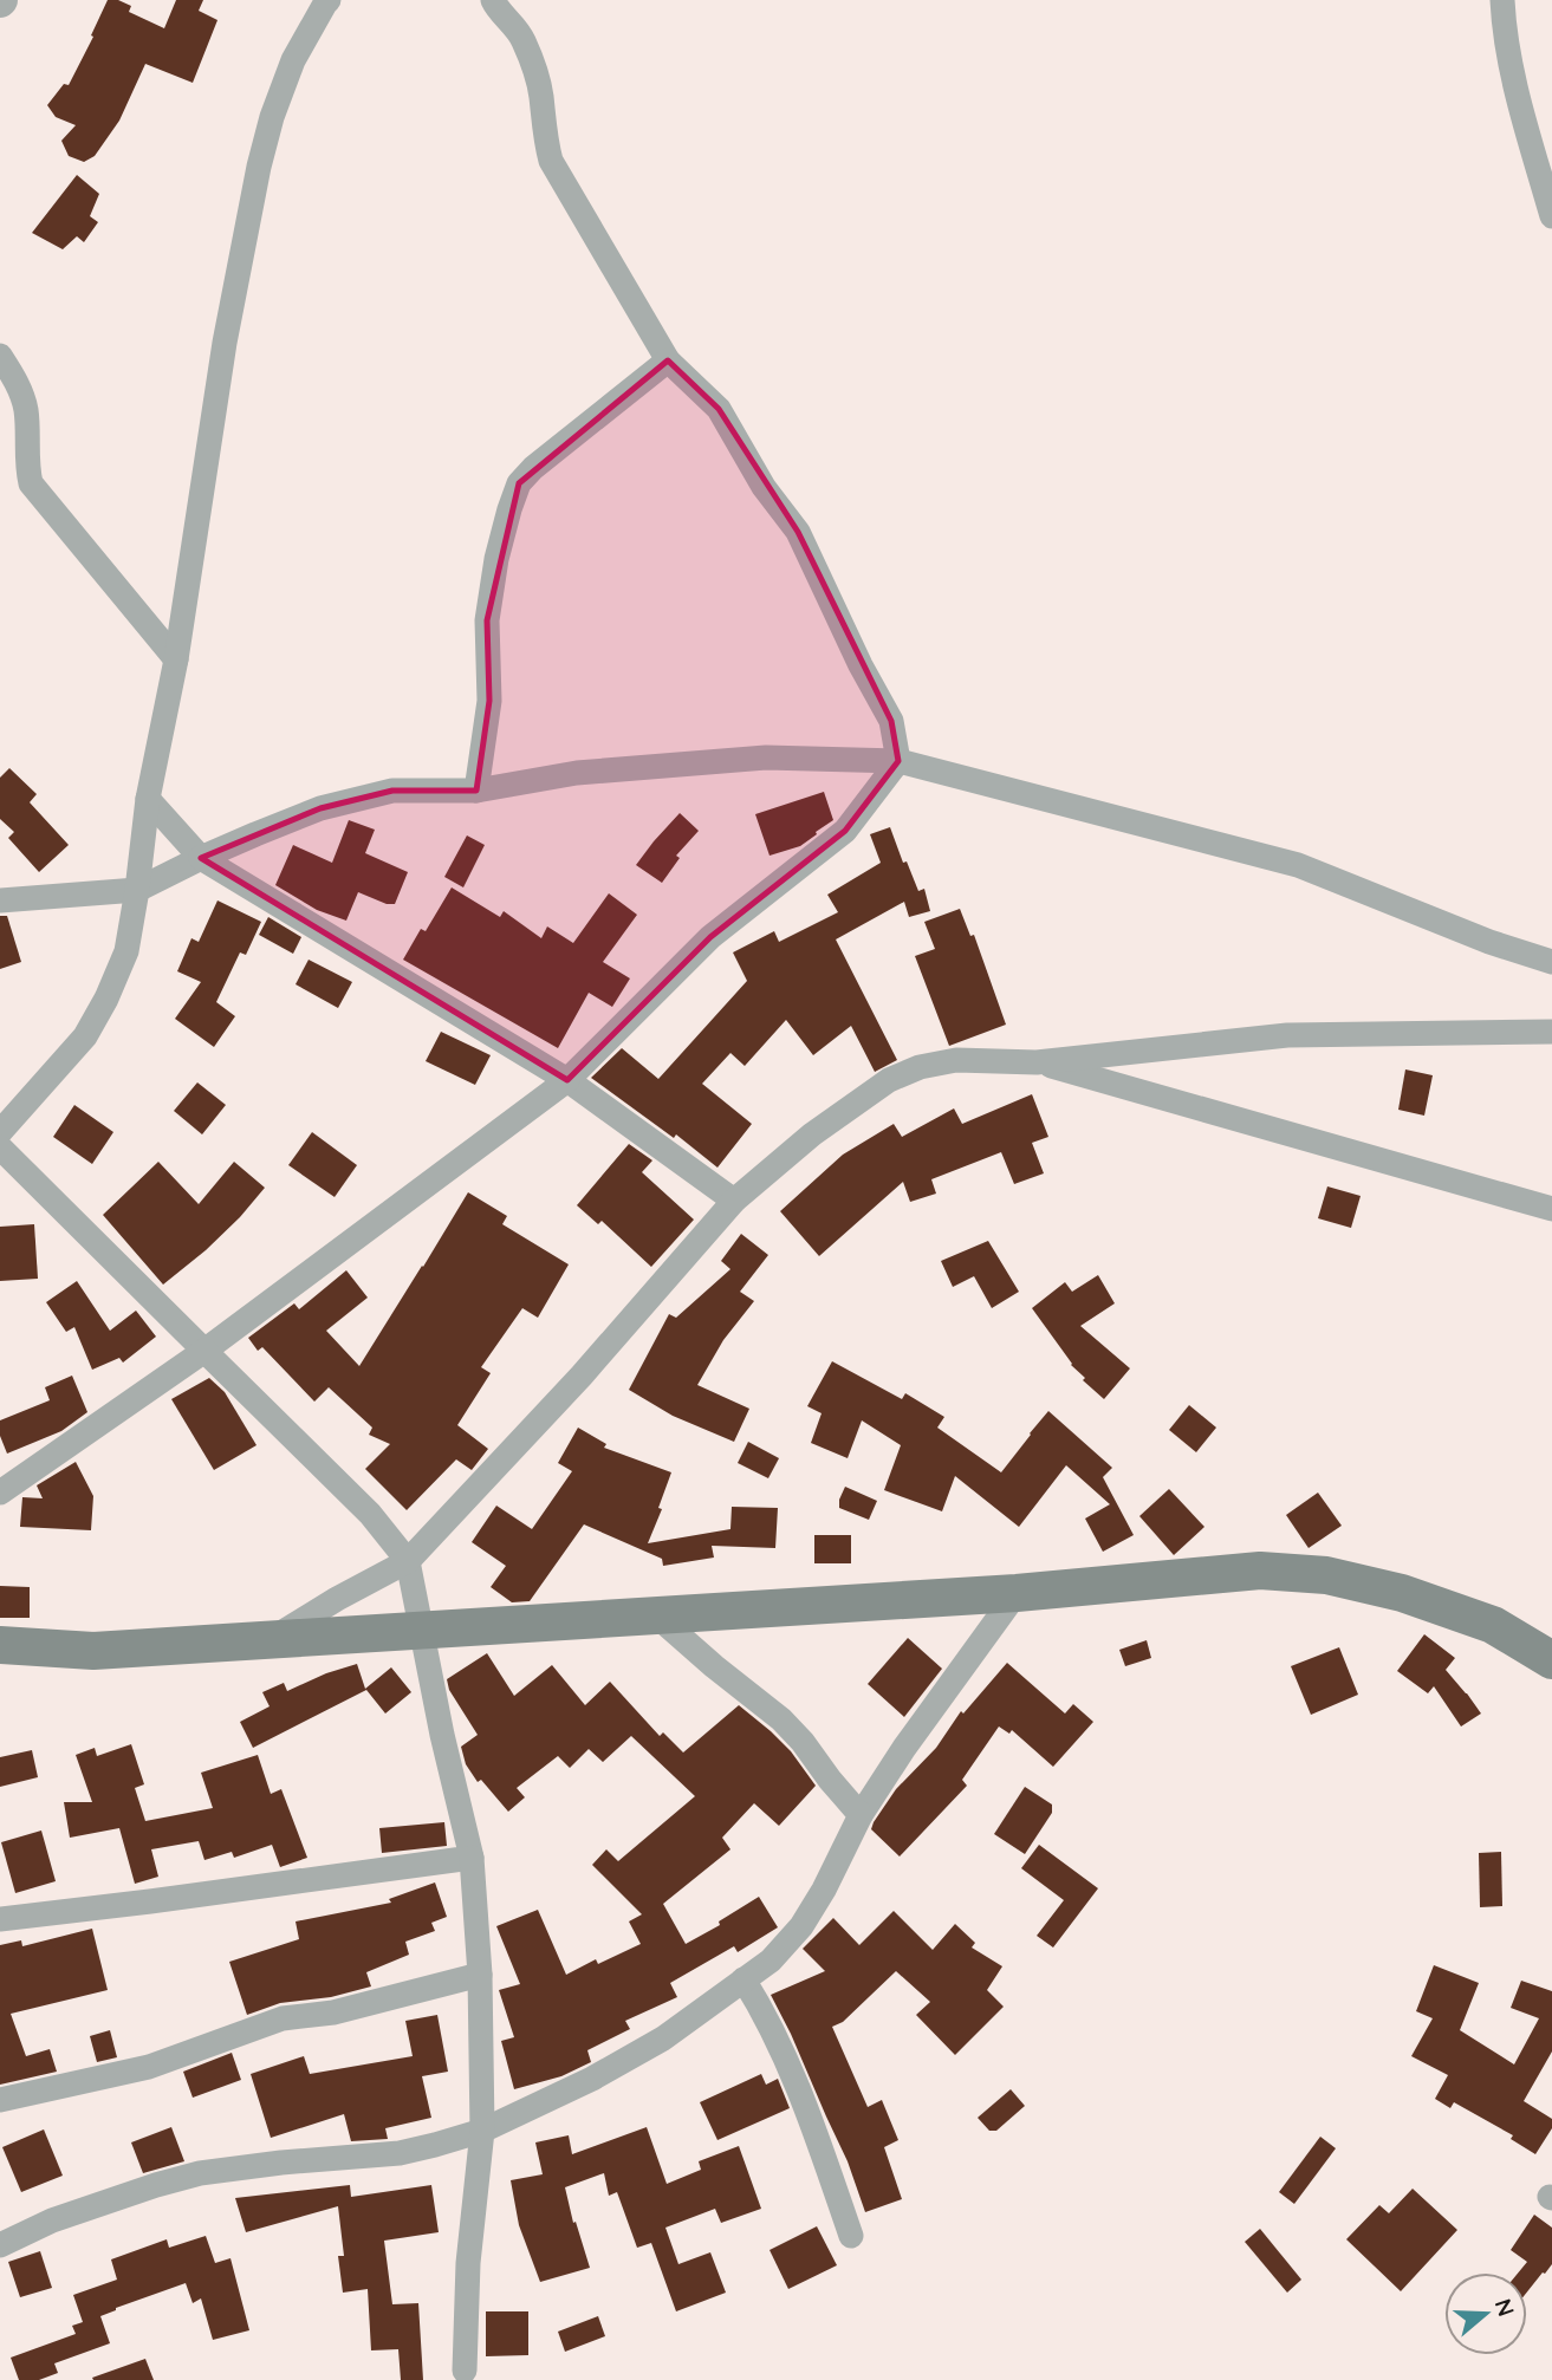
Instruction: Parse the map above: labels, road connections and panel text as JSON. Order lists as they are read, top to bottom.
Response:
{
  "north": "right"
}
